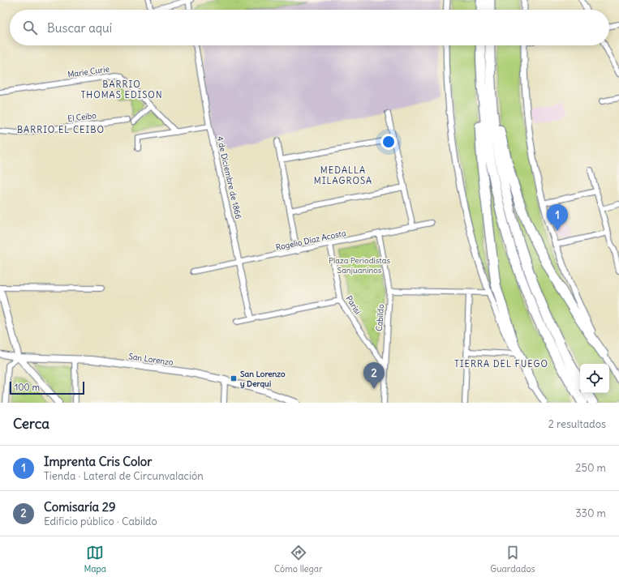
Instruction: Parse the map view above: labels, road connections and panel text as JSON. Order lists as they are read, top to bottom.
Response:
{
  "streets": {
    "main road": ["San Lorenzo"],
    "street": [
      "Marie Curie",
      "El Ceibo",
      "4 de Diciembre de 1866",
      "Rogelio Díaz Acosta",
      "Parisi",
      "Cabildo"
    ]
  },
  "crossings": [
    ["4 de Diciembre de 1866", "Rogelio Díaz Acosta"],
    ["Rogelio Díaz Acosta", "Parisi"],
    ["Rogelio Díaz Acosta", "Cabildo"],
    ["Parisi", "Cabildo"]
  ],
  "districts": [
    "BARRIO THOMAS EDISON",
    "BARRIO EL CEIBO",
    "MEDALLA MILAGROSA",
    "TIERRA DEL FUEGO"
  ],
  "parks": ["Plaza Periodistas Sanjuaninos"],
  "places": {
    "transit": ["San Lorenzo y Derqui"]
  },
  "scale_bar": "100 m",
  "page": {
    "search": "Buscar aquí",
    "pins": ["1", "2"],
    "scale": "100 m",
    "heading": ["Cerca", "2 resultados"],
    "list": [
      {
        "mark": "1",
        "name": "Imprenta Cris Color",
        "note": "Tienda · Lateral de Circunvalación",
        "value": "250 m"
      },
      {
        "mark": "2",
        "name": "Comisaría 29",
        "note": "Edificio público · Cabildo",
        "value": "330 m"
      }
    ],
    "nav": ["Mapa", "Cómo llegar", "Guardados"]
  }
}
